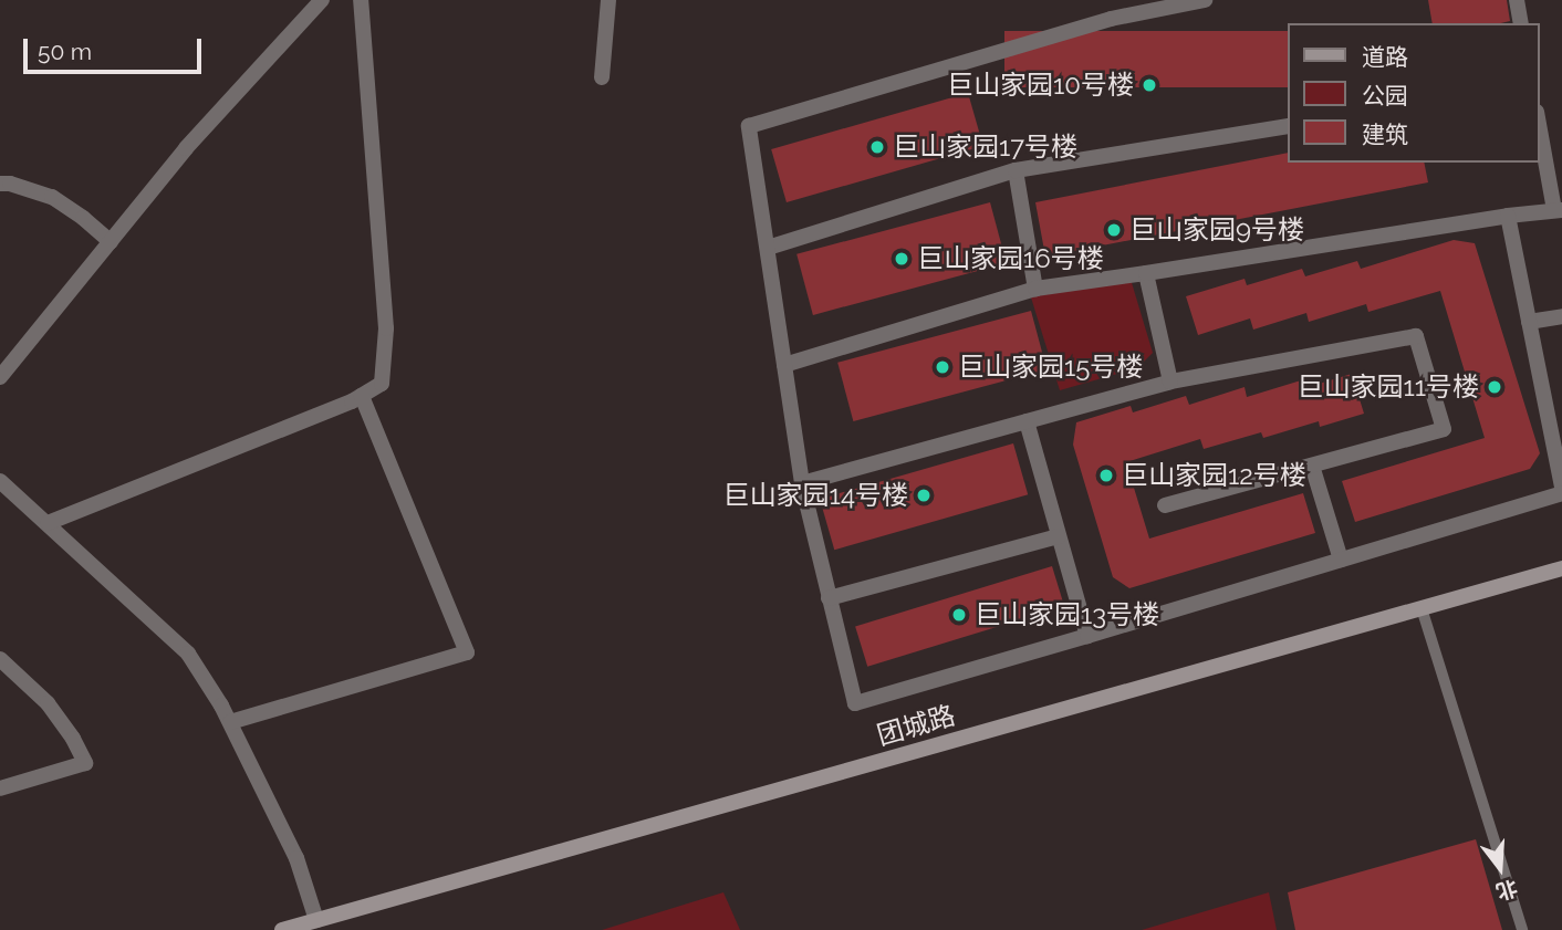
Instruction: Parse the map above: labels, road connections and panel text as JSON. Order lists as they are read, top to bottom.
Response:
{
  "streets": {
    "street": ["团城路"]
  },
  "places": [
    "巨山家园10号楼",
    "巨山家园17号楼",
    "巨山家园9号楼",
    "巨山家园16号楼",
    "巨山家园15号楼",
    "巨山家园11号楼",
    "巨山家园12号楼",
    "巨山家园14号楼",
    "巨山家园13号楼"
  ],
  "legend": ["道路", "公园", "建筑"],
  "scale_bar": "50 m",
  "north": "bottom"
}
